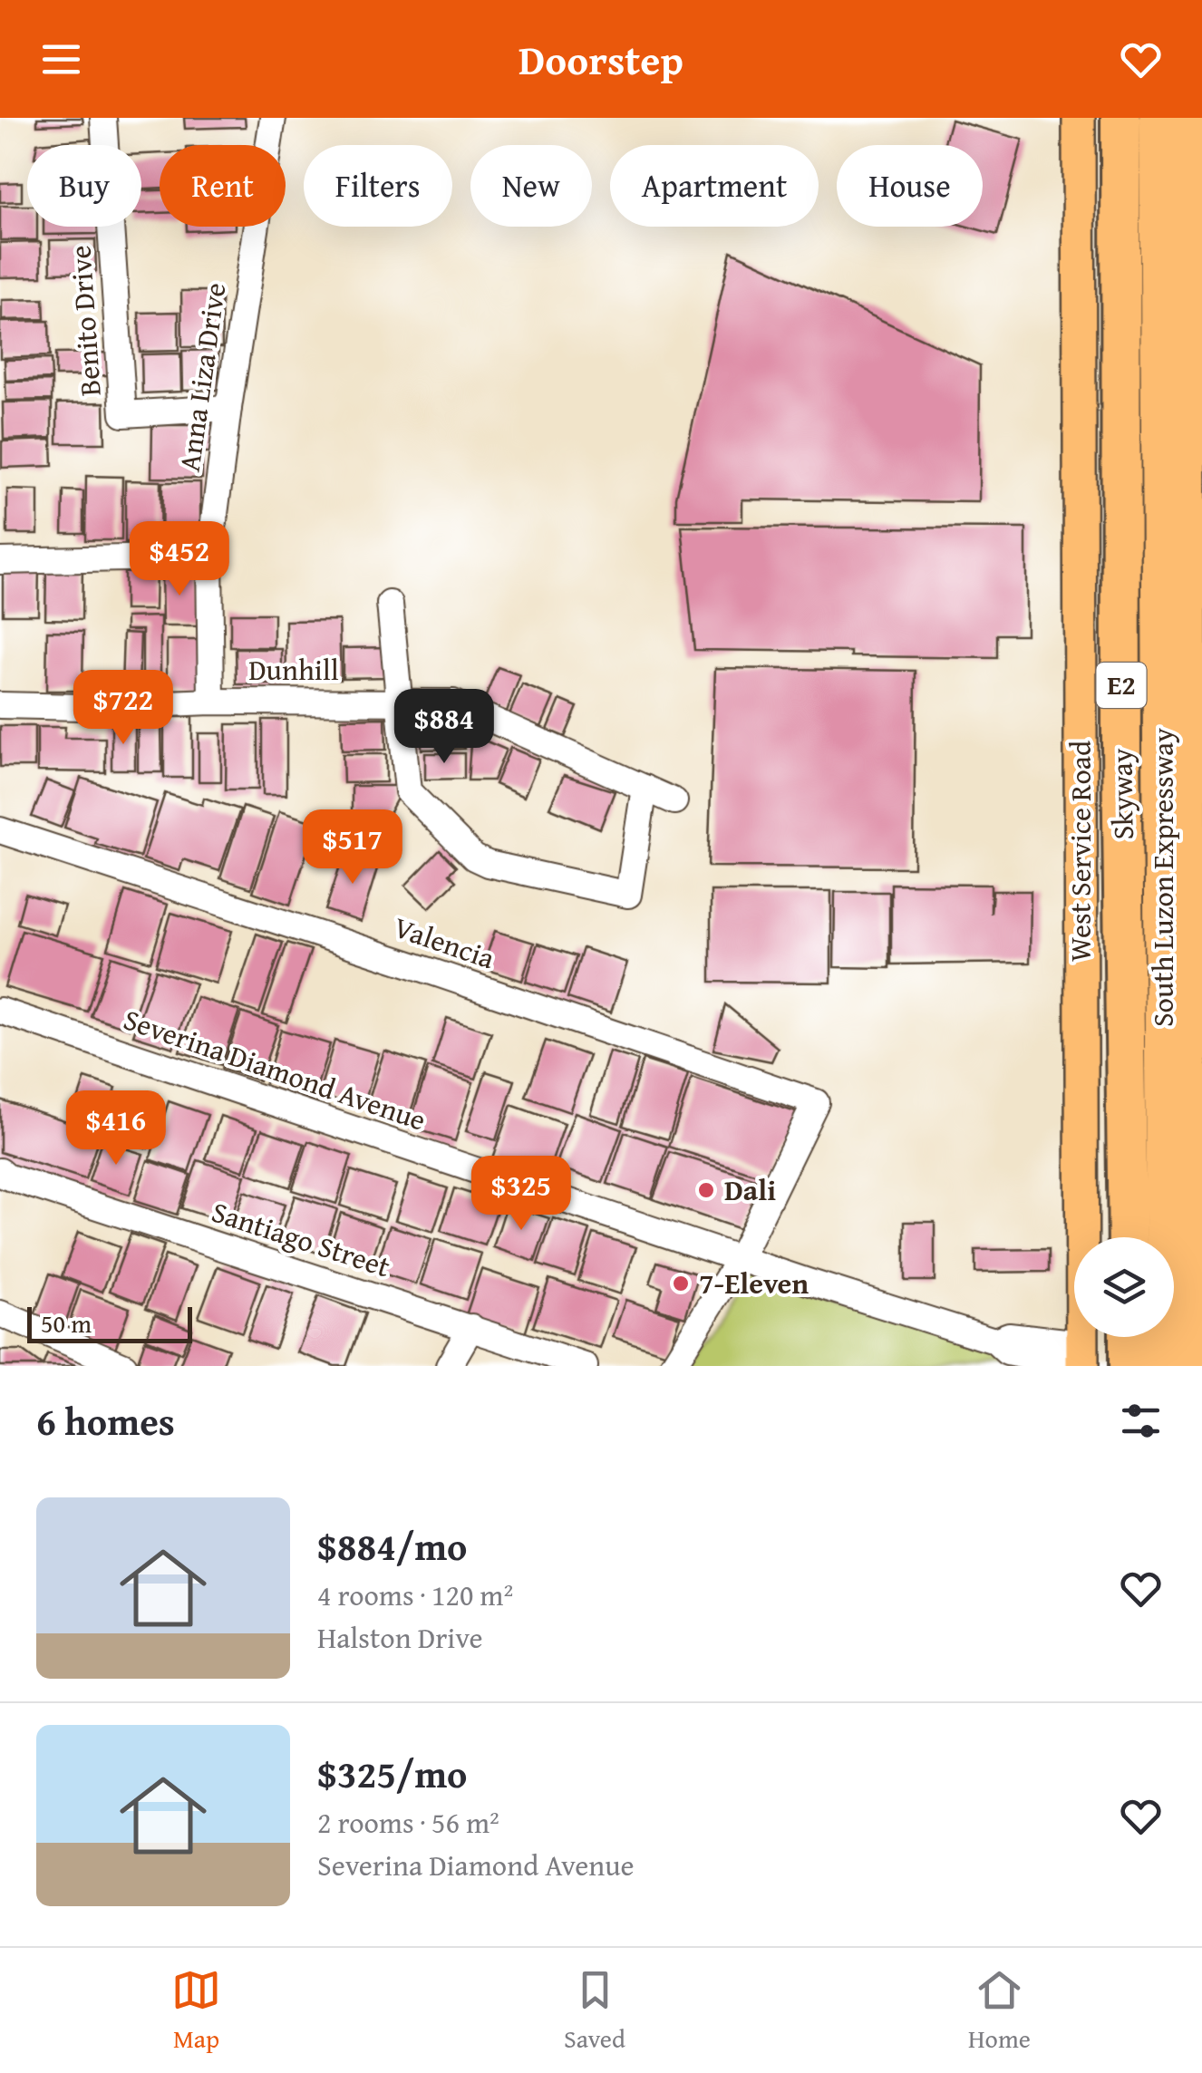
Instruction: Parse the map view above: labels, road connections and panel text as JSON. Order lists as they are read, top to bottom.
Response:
{
  "streets": {
    "highway": ["E2", "Skyway", "South Luzon Expressway"],
    "main road": ["West Service Road"],
    "street": [
      "Benito Drive",
      "Anna Liza Drive",
      "Dunhill",
      "Valencia",
      "Severina Diamond Avenue",
      "Santiago Street"
    ]
  },
  "crossings": [
    ["Benito Drive", "Anna Liza Drive"],
    ["Anna Liza Drive", "Dunhill"],
    ["West Service Road", "Severina Diamond Avenue"],
    ["Valencia", "Severina Diamond Avenue"]
  ],
  "places": ["Dali", "7-Eleven"],
  "scale_bar": "50 m",
  "page": {
    "header": "Doorstep",
    "chip": [
      "Buy",
      "Rent",
      "Filters",
      "New",
      "Apartment",
      "House"
    ],
    "price": [
      "$452",
      "$722",
      "$884",
      "$517",
      "$416",
      "$325"
    ],
    "scale": "50 m",
    "heading": "6 homes",
    "list": [
      {
        "name": "$884/mo",
        "note": "4 rooms · 120 m² · Halston Drive"
      },
      {
        "name": "$325/mo",
        "note": "2 rooms · 56 m² · Severina Diamond Avenue"
      }
    ],
    "tabs": ["Map", "Saved", "Home"]
  }
}
